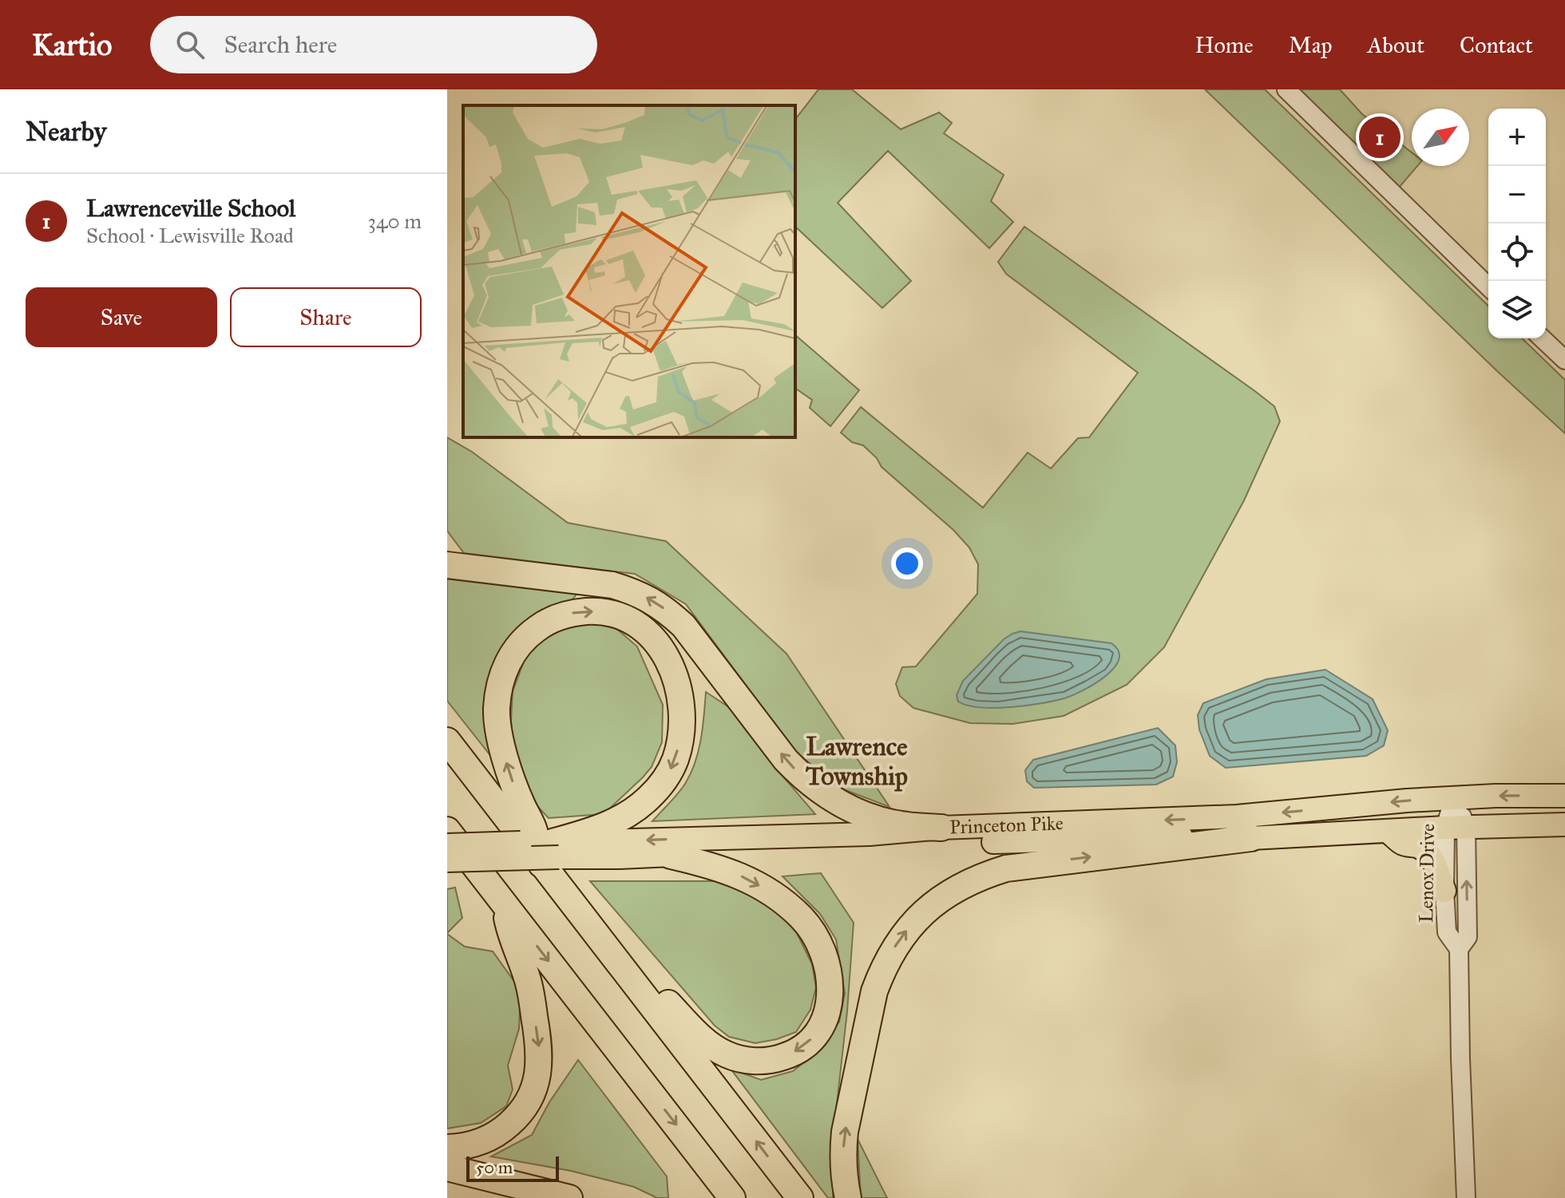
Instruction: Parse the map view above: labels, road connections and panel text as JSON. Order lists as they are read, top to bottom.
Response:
{
  "streets": {
    "main road": ["Princeton Pike"],
    "street": ["Lenox Drive"]
  },
  "crossings": [
    ["Princeton Pike", "Lenox Drive"]
  ],
  "districts": ["Lawrence Township"],
  "scale_bar": "50 m",
  "north": "top right",
  "page": {
    "header": "Kartio",
    "search": "Search here",
    "nav": [
      "Home",
      "Map",
      "About",
      "Contact"
    ],
    "heading": "Nearby",
    "map_buttons": ["+", "−"],
    "pins": "1",
    "list": [
      {
        "mark": "1",
        "name": "Lawrenceville School",
        "note": "School · Lewisville Road",
        "value": "340 m"
      }
    ],
    "buttons": ["Save", "Share"],
    "scale": "50 m"
  }
}
